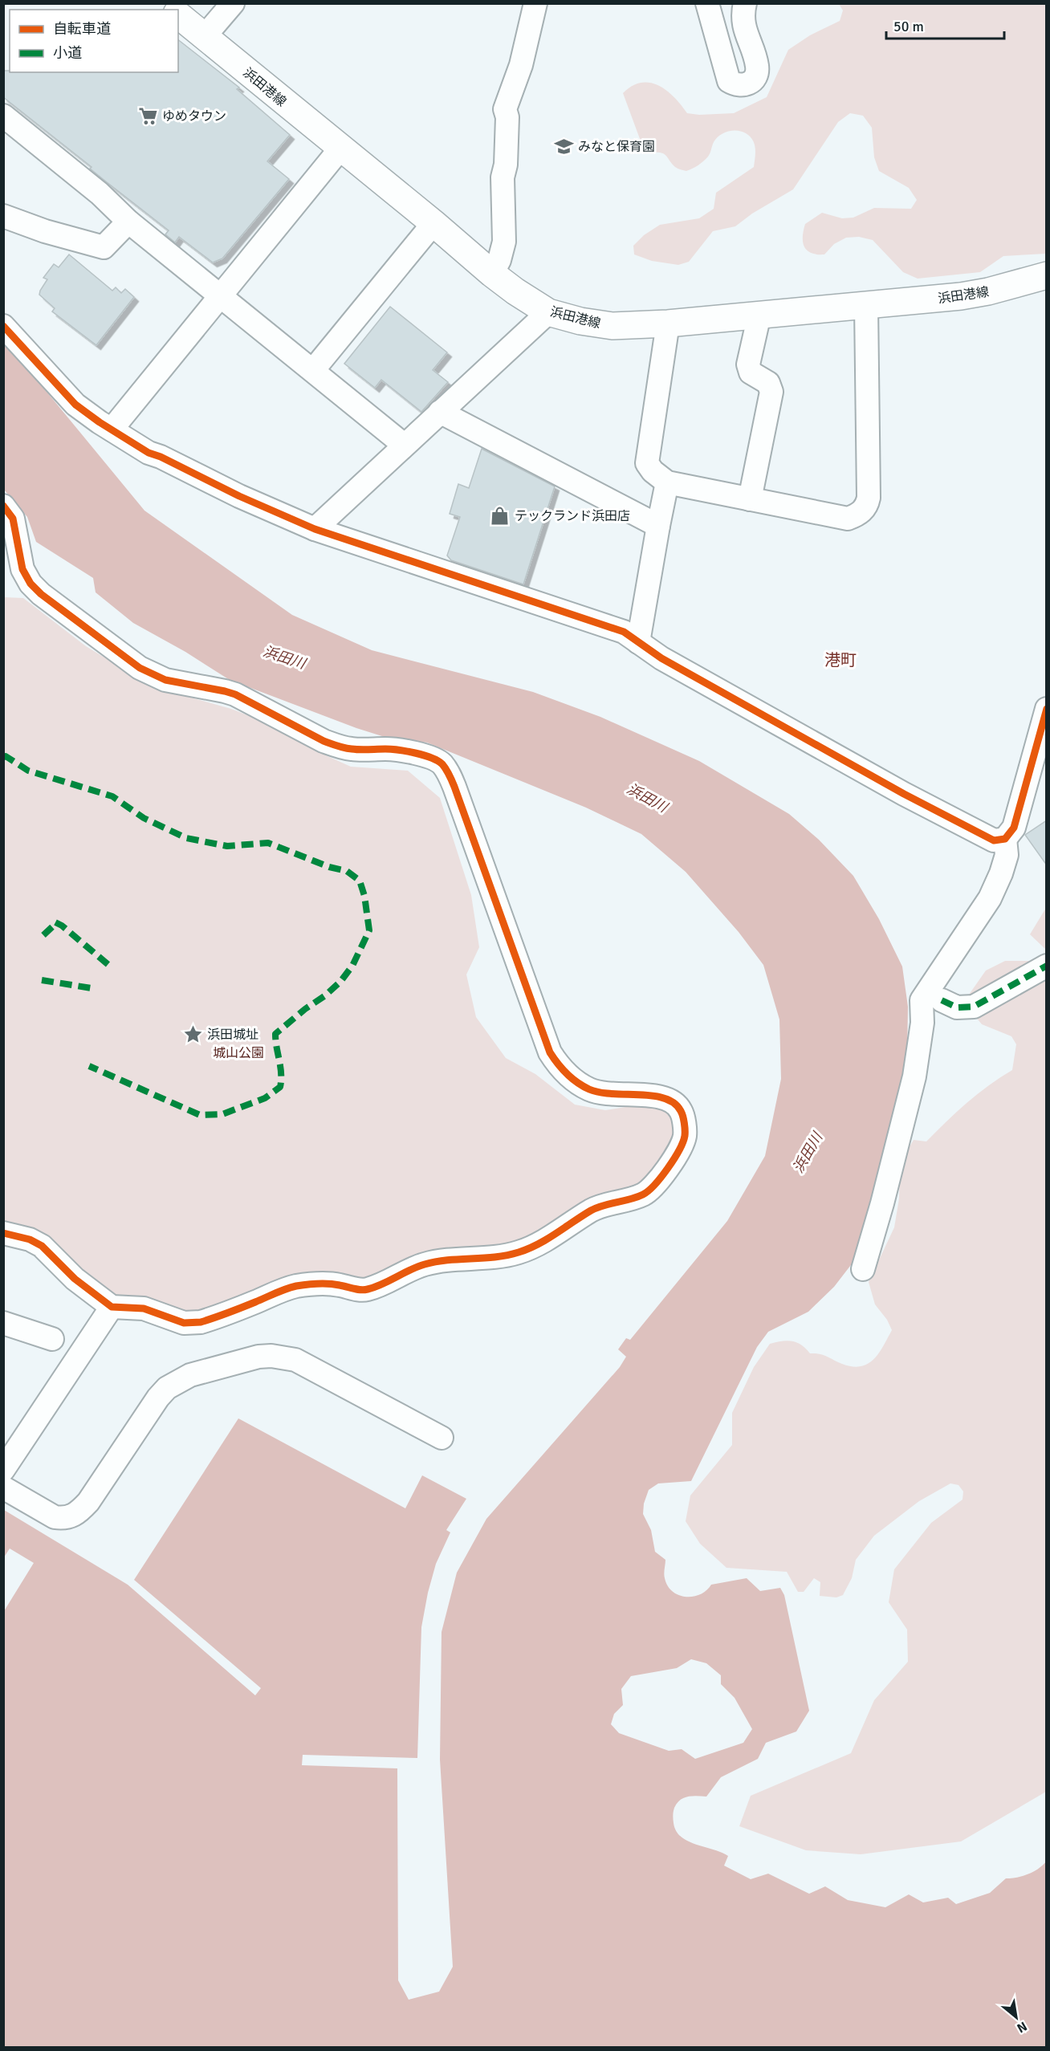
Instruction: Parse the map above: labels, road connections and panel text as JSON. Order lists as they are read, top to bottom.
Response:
{
  "streets": {
    "main road": ["浜田港線"]
  },
  "districts": ["港町"],
  "water": ["浜田川"],
  "parks": ["城山公園"],
  "places": {
    "supermarket": ["ゆめタウン"],
    "school or university": ["みなと保育園"],
    "shop": ["テックランド浜田店"],
    "place": ["浜田城址"]
  },
  "legend": ["自転車道", "小道"],
  "scale_bar": "50 m",
  "north": "bottom right"
}
